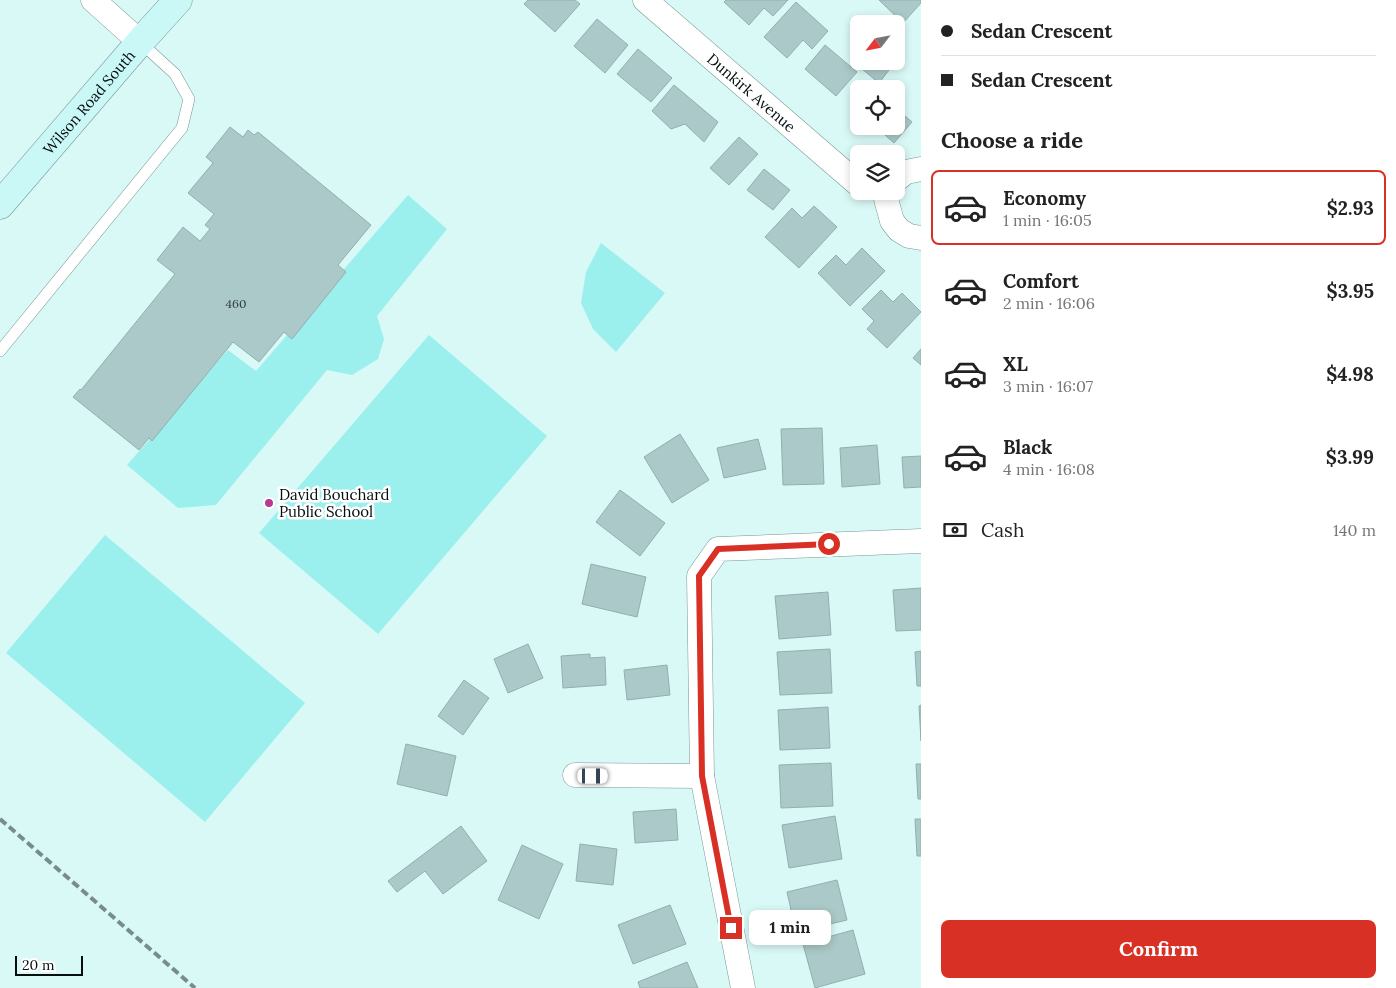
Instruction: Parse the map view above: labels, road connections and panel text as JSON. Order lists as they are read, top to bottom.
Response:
{
  "streets": {
    "main road": ["Wilson Road South"],
    "street": ["Dunkirk Avenue"]
  },
  "places": ["David Bouchard Public School"],
  "house_numbers": ["460"],
  "scale_bar": "20 m",
  "north": "bottom left",
  "page": {
    "banner": ["Sedan Crescent", "Sedan Crescent"],
    "heading": "Choose a ride",
    "list": [
      {
        "name": "Economy",
        "note": "1 min · 16:05",
        "value": "$2.93"
      },
      {
        "name": "Comfort",
        "note": "2 min · 16:06",
        "value": "$3.95"
      },
      {
        "name": "XL",
        "note": "3 min · 16:07",
        "value": "$4.98"
      },
      {
        "name": "Black",
        "note": "4 min · 16:08",
        "value": "$3.99"
      }
    ],
    "pay": ["Cash", "140 m"],
    "bubble": "1 min",
    "buttons": "Confirm",
    "scale": "20 m"
  }
}
